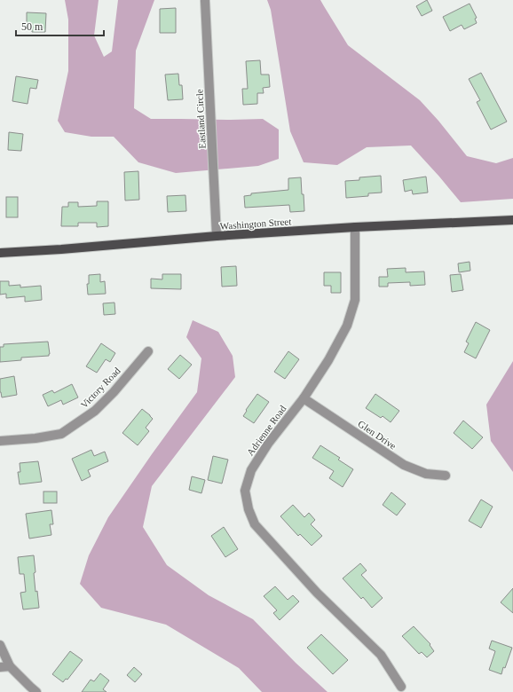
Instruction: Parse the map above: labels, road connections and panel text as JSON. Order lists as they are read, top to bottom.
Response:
{
  "streets": {
    "main road": ["Washington Street"],
    "street": [
      "Eastland Circle",
      "Victory Road",
      "Adrienne Road",
      "Glen Drive"
    ]
  },
  "crossings": [
    ["Eastland Circle", "Washington Street"],
    ["Washington Street", "Adrienne Road"],
    ["Adrienne Road", "Glen Drive"]
  ],
  "scale_bar": "50 m"
}
